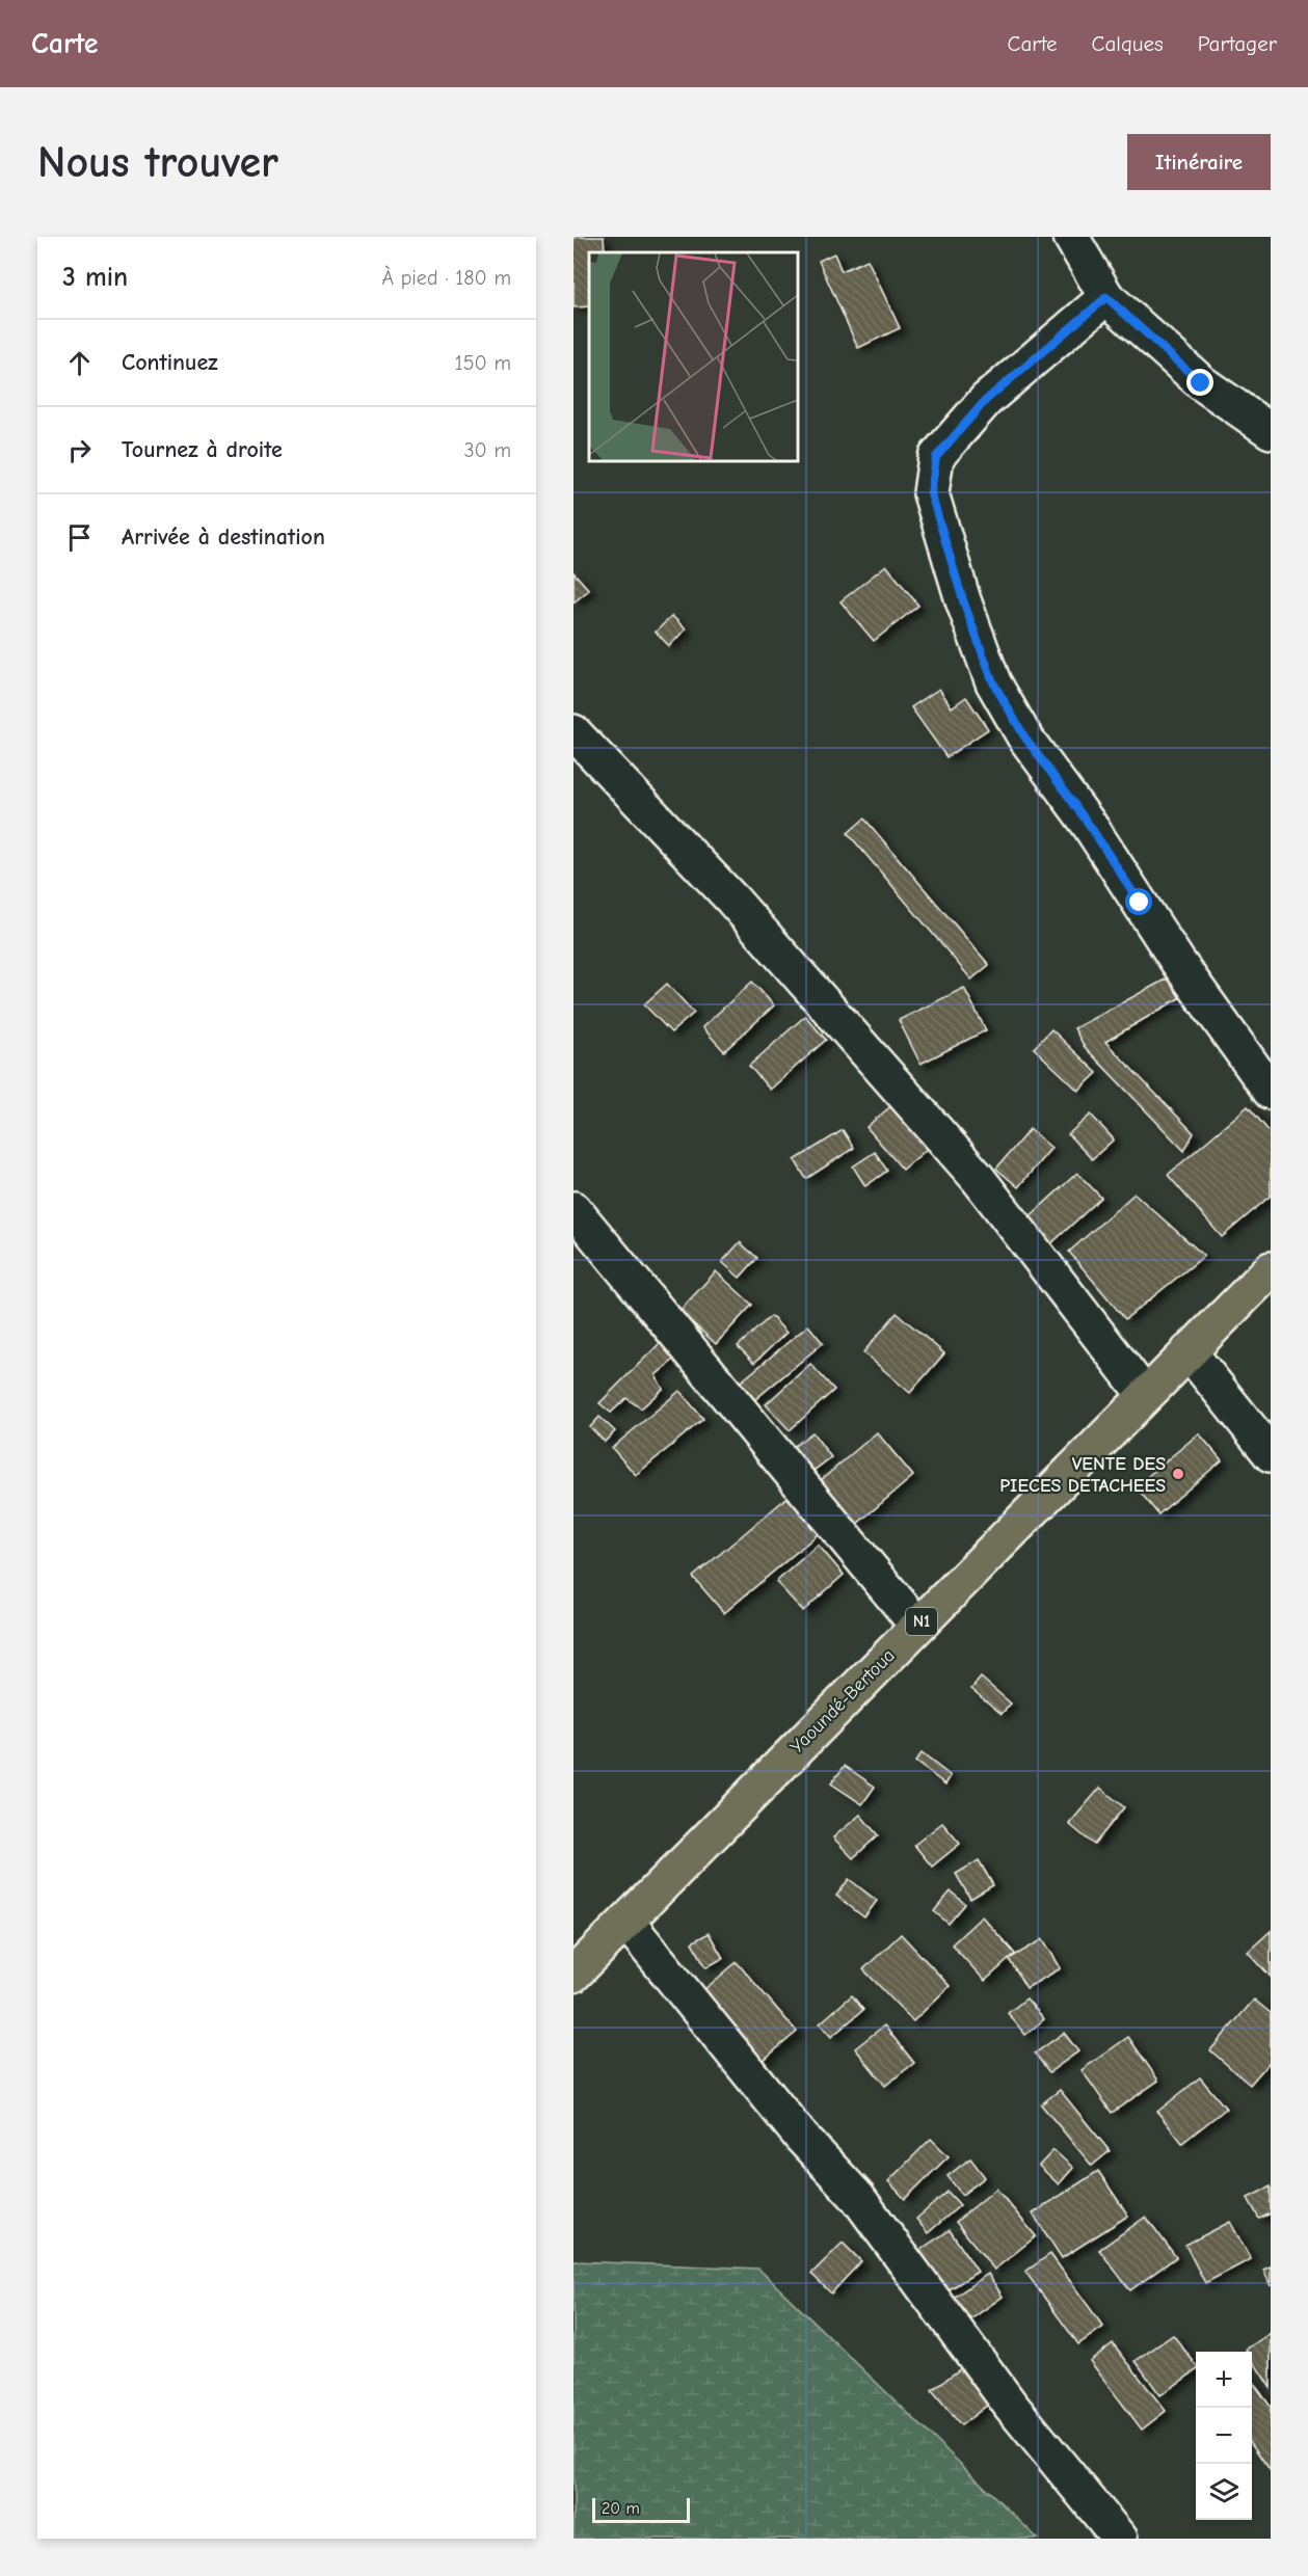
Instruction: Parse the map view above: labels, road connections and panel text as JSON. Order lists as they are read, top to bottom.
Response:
{
  "streets": {
    "highway": ["N1", "Yaoundé-Bertoua"]
  },
  "places": ["VENTE DES PIECES DETACHEES"],
  "scale_bar": "20 m",
  "page": {
    "header": "Carte",
    "nav": ["Carte", "Calques", "Partager"],
    "buttons": "Itinéraire",
    "title": "Nous trouver",
    "heading": ["3 min", "À pied · 180 m"],
    "list": [
      ["Continuez", "150 m"],
      ["Tournez à droite", "30 m"],
      "Arrivée à destination"
    ],
    "map_buttons": ["+", "−"],
    "scale": "20 m"
  }
}
